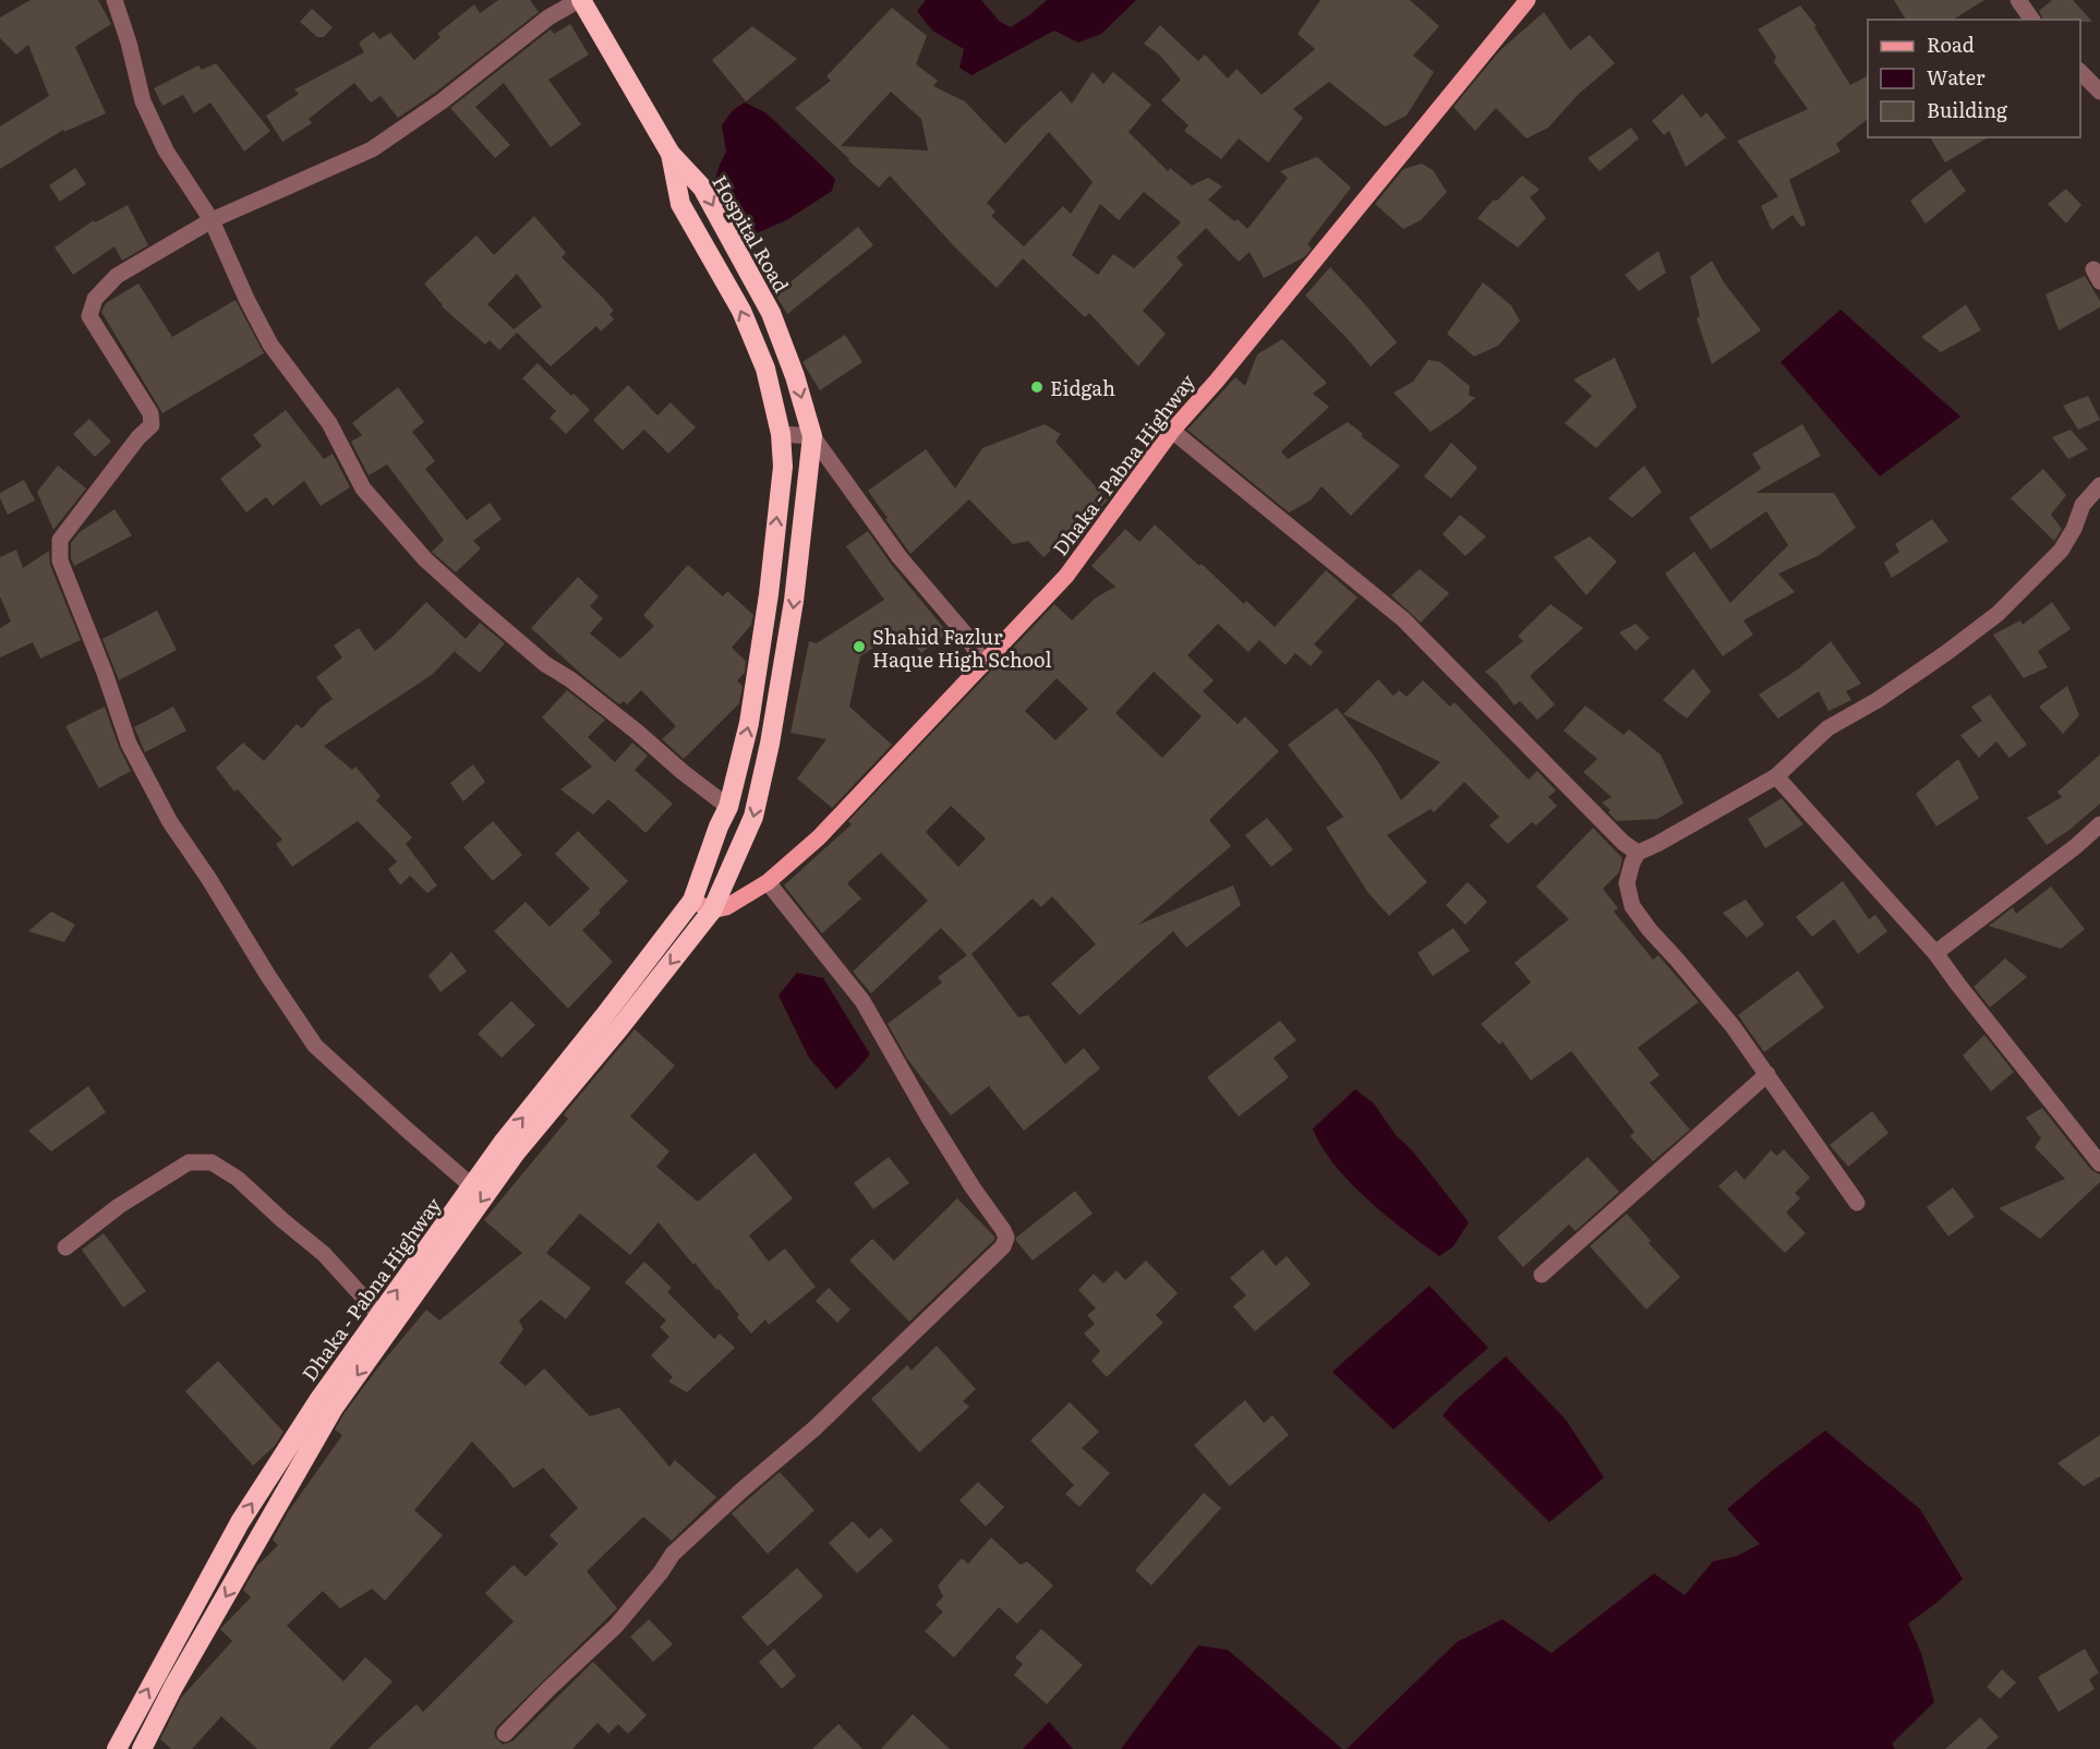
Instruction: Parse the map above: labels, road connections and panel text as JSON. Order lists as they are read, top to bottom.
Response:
{
  "streets": {
    "highway": ["Hospital Road", "Dhaka - Pabna Highway"]
  },
  "crossings": [
    ["Hospital Road", "Dhaka - Pabna Highway"]
  ],
  "places": ["Eidgah", "Shahid Fazlur Haque High School"],
  "legend": ["Road", "Water", "Building"]
}
